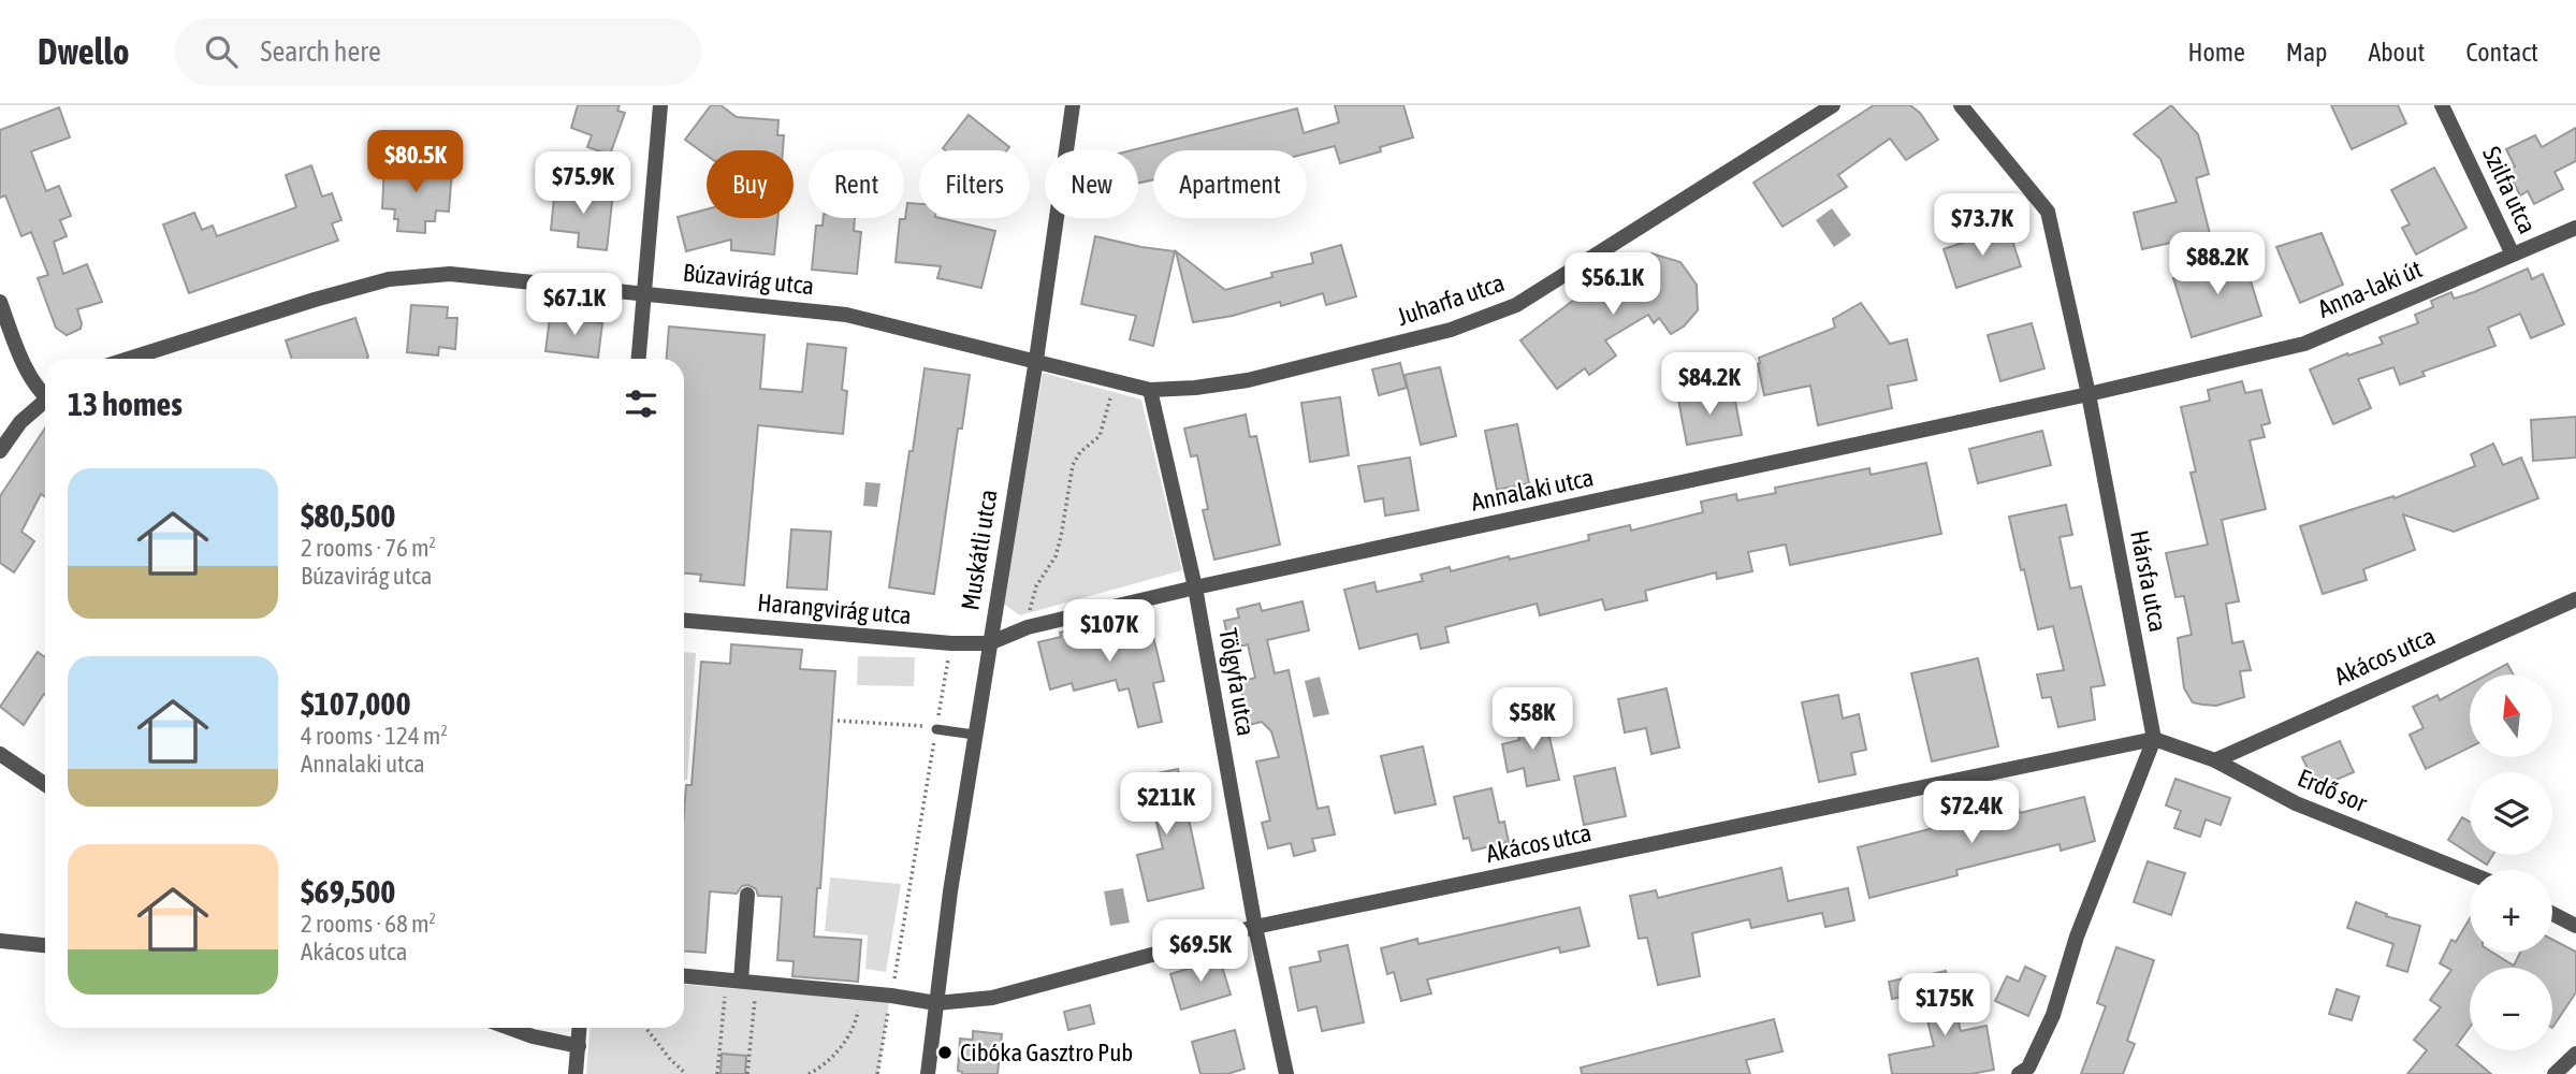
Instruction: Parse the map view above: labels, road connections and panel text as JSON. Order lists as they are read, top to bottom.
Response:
{
  "streets": {
    "street": [
      "Szilfa utca",
      "Búzavirág utca",
      "Anna-laki út",
      "Juharfa utca",
      "Annalaki utca",
      "Muskátli utca",
      "Hársfa utca",
      "Harangvirág utca",
      "Akácos utca",
      "Tölgyfa utca",
      "Erdő sor"
    ]
  },
  "crossings": [
    ["Szilfa utca", "Anna-laki út"],
    ["Búzavirág utca", "Juharfa utca"],
    ["Búzavirág utca", "Muskátli utca"],
    ["Anna-laki út", "Annalaki utca"],
    ["Anna-laki út", "Hársfa utca"],
    ["Juharfa utca", "Muskátli utca"],
    ["Juharfa utca", "Tölgyfa utca"],
    ["Annalaki utca", "Muskátli utca"],
    ["Annalaki utca", "Hársfa utca"],
    ["Annalaki utca", "Harangvirág utca"],
    ["Annalaki utca", "Tölgyfa utca"],
    ["Muskátli utca", "Harangvirág utca"],
    ["Muskátli utca", "Akácos utca"],
    ["Hársfa utca", "Akácos utca"],
    ["Hársfa utca", "Erdő sor"],
    ["Akácos utca", "Tölgyfa utca"],
    ["Akácos utca", "Erdő sor"]
  ],
  "places": ["Cibóka Gasztro Pub"],
  "north": "top",
  "page": {
    "header": "Dwello",
    "search": "Search here",
    "nav": [
      "Home",
      "Map",
      "About",
      "Contact"
    ],
    "price": [
      "$80.5K",
      "$75.9K",
      "$73.7K",
      "$88.2K",
      "$56.1K",
      "$67.1K",
      "$84.2K",
      "$107K",
      "$58K",
      "$211K",
      "$72.4K",
      "$69.5K",
      "$175K"
    ],
    "chip": [
      "Buy",
      "Rent",
      "Filters",
      "New",
      "Apartment"
    ],
    "heading": "13 homes",
    "list": [
      {
        "name": "$80,500",
        "note": "2 rooms · 76 m² · Búzavirág utca"
      },
      {
        "name": "$107,000",
        "note": "4 rooms · 124 m² · Annalaki utca"
      },
      {
        "name": "$69,500",
        "note": "2 rooms · 68 m² · Akácos utca"
      }
    ],
    "map_buttons": ["+", "−"]
  }
}
